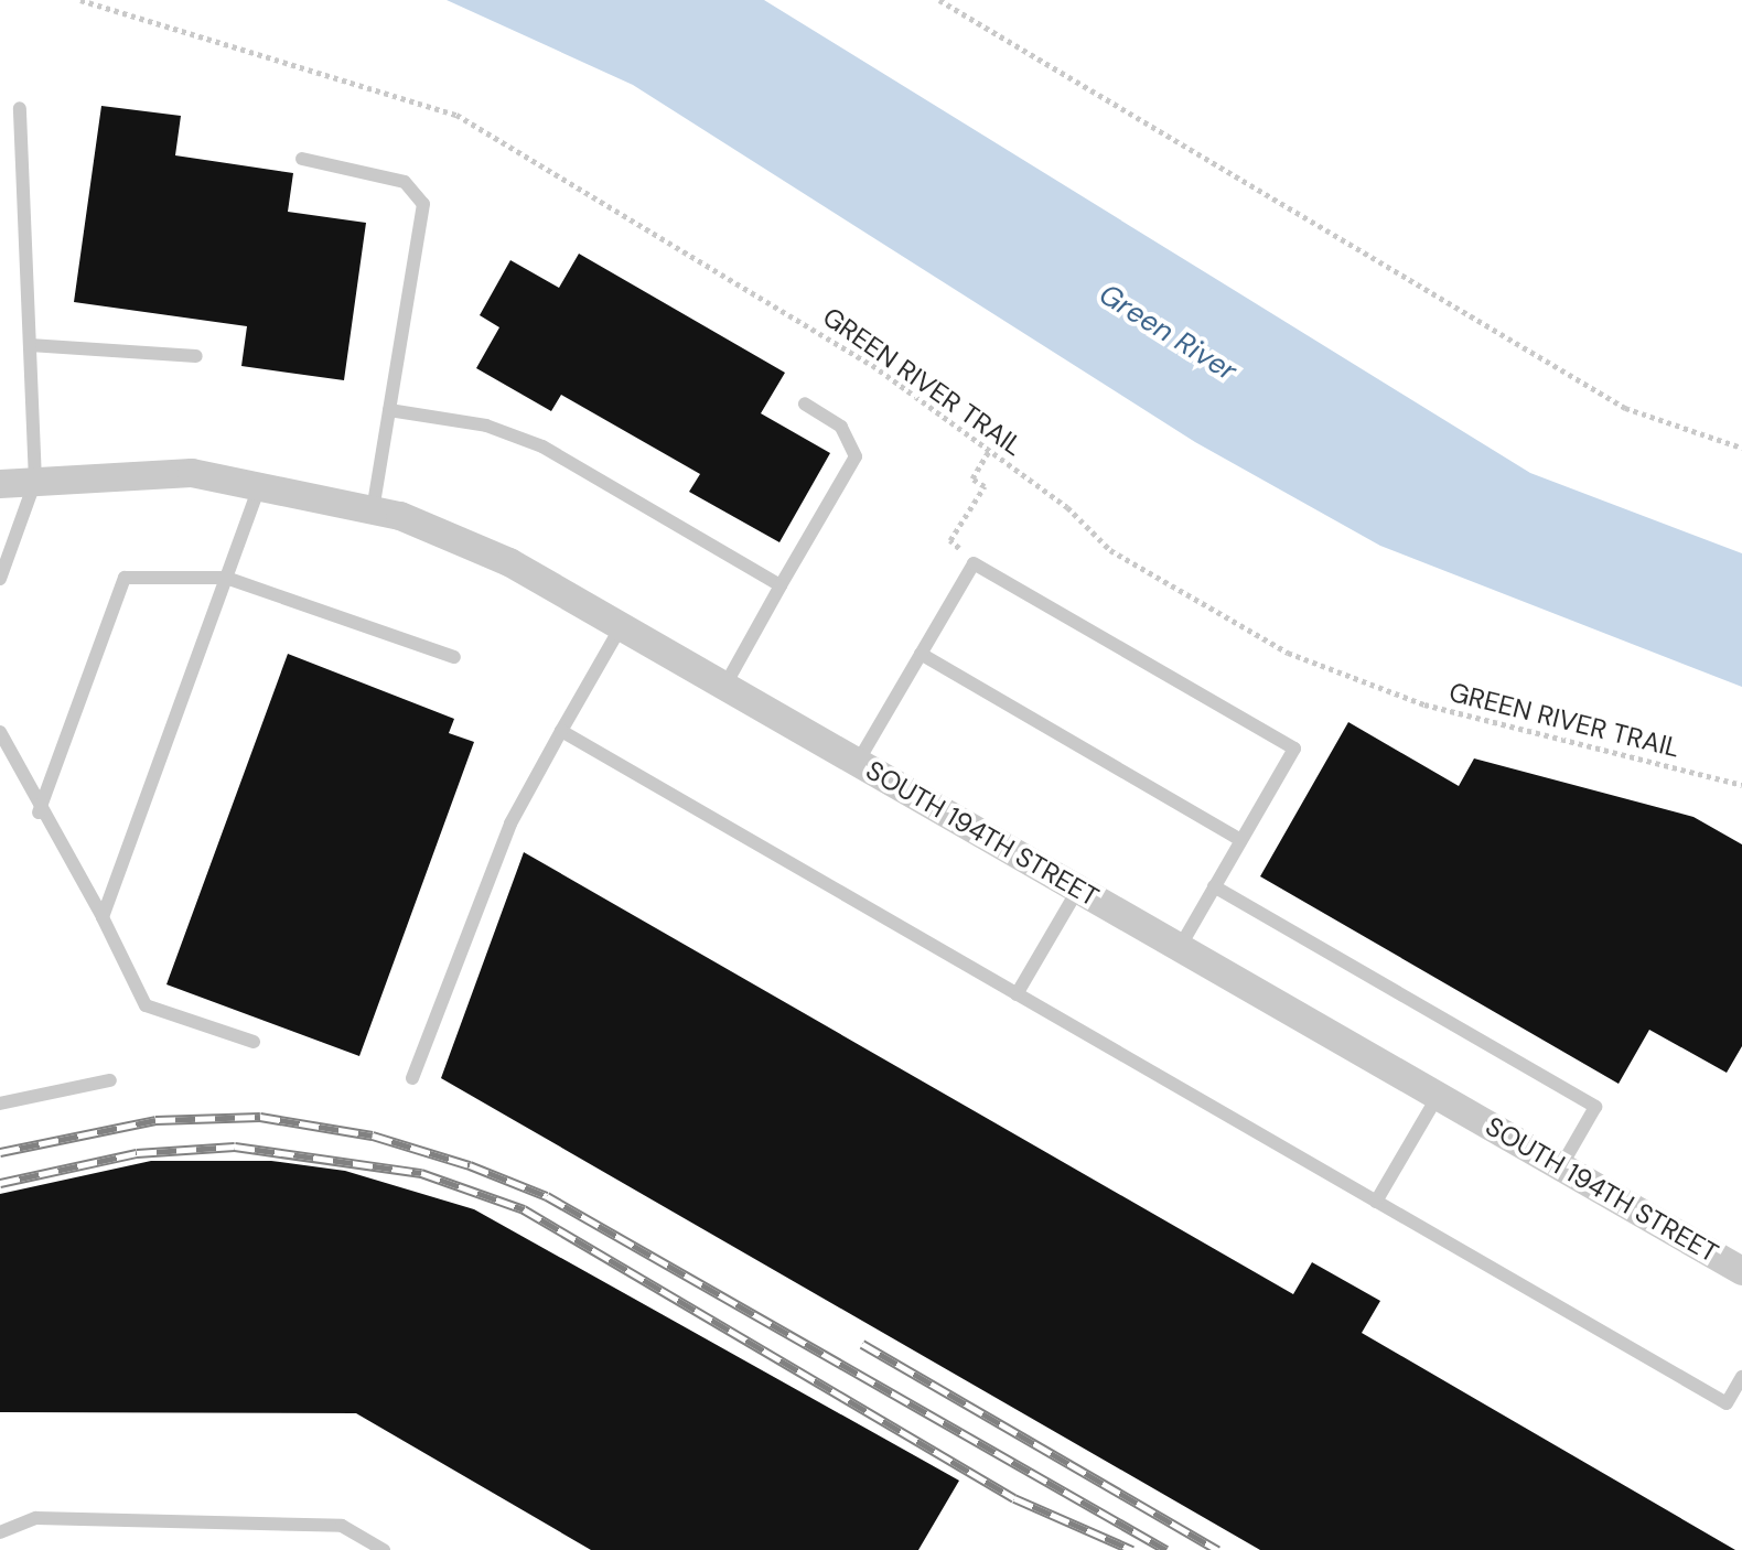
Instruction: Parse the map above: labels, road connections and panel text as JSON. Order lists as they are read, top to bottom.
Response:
{
  "streets": {
    "street": ["SOUTH 194TH STREET"],
    "path": ["GREEN RIVER TRAIL"]
  },
  "water": ["Green River"]
}
